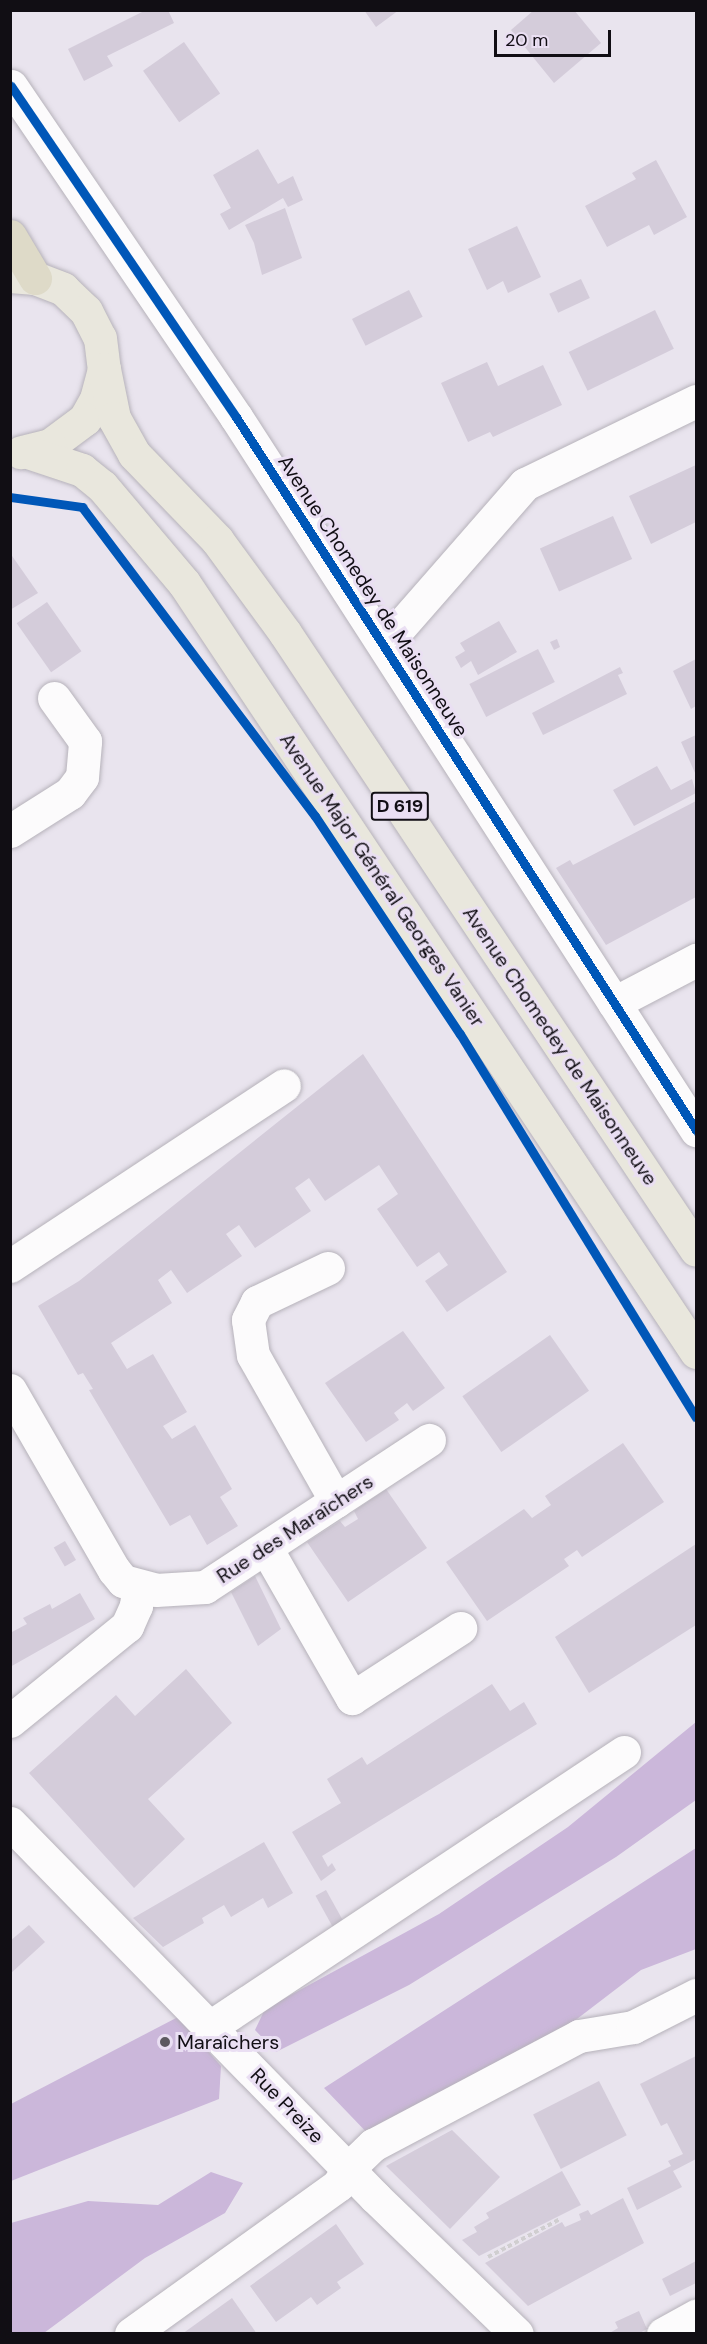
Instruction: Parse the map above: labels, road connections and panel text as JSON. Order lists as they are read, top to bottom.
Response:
{
  "streets": {
    "main road": ["Avenue Chomedey de Maisonneuve", "D 619", "Avenue Major Général Georges Vanier"],
    "street": ["Rue des Maraîchers", "Rue Preize"]
  },
  "places": ["Maraîchers"],
  "scale_bar": "20 m"
}
